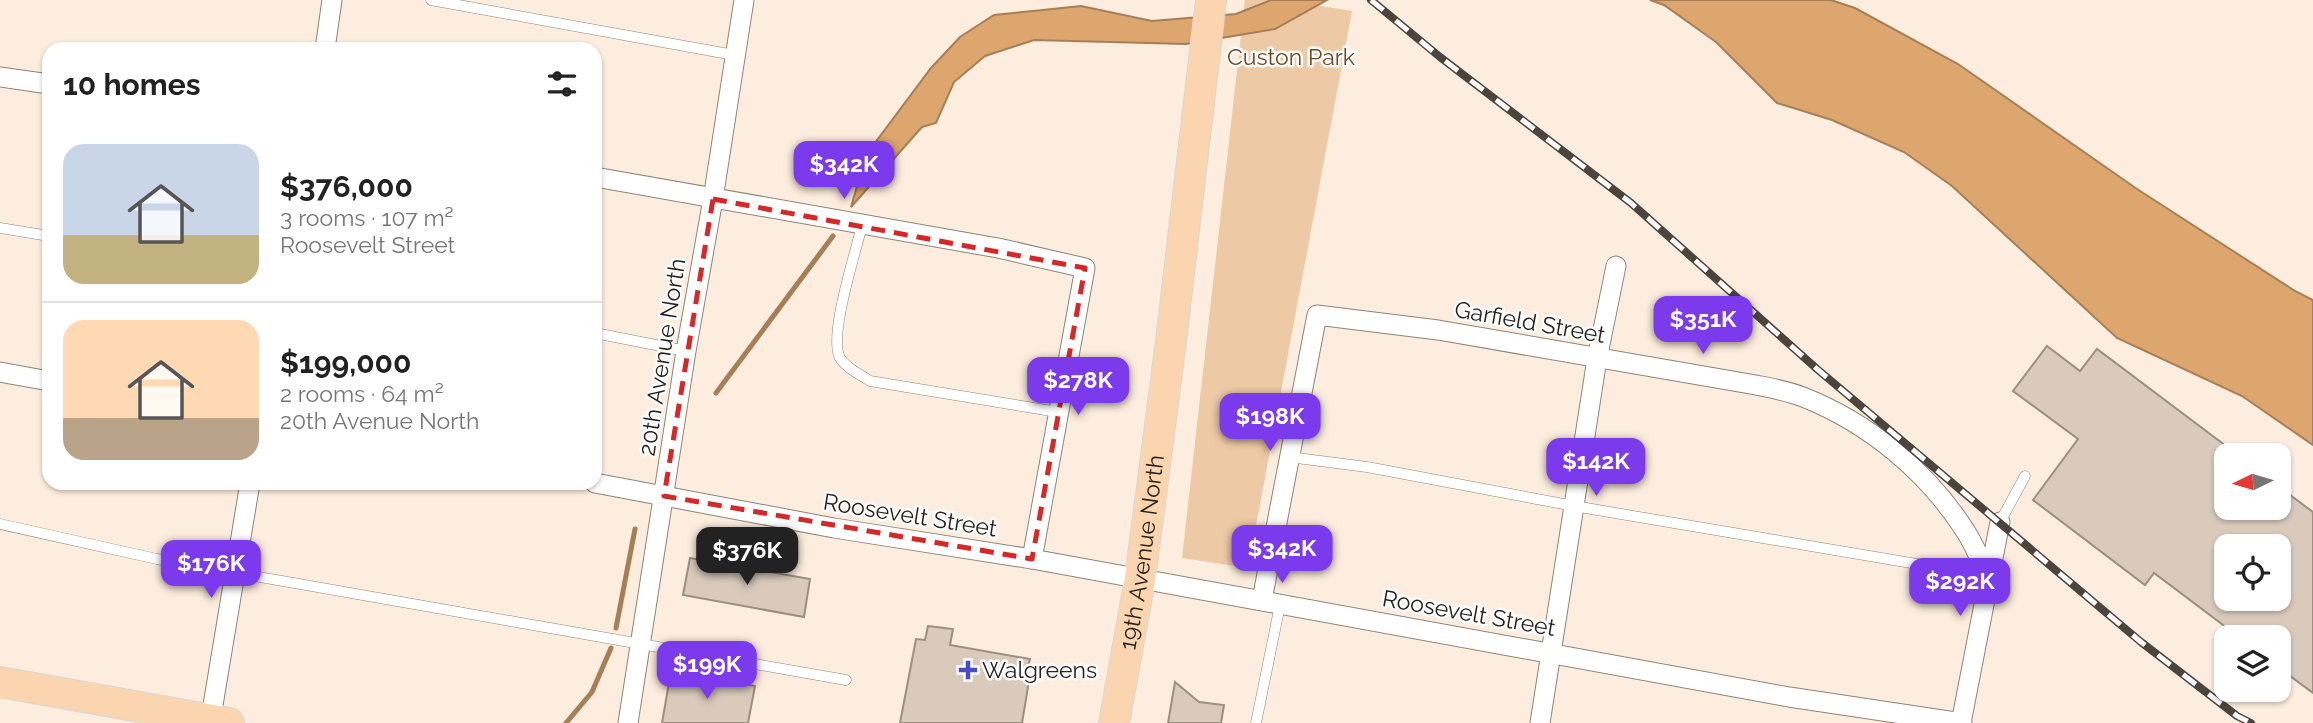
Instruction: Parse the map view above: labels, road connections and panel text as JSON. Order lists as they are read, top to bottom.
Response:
{
  "streets": {
    "main road": ["19th Avenue North"],
    "street": ["Garfield Street", "20th Avenue North", "Roosevelt Street"]
  },
  "crossings": [
    ["20th Avenue North", "Roosevelt Street"],
    ["Roosevelt Street", "19th Avenue North"]
  ],
  "parks": ["Custon Park"],
  "places": {
    "health": ["Walgreens"]
  },
  "north": "left",
  "page": {
    "heading": "10 homes",
    "list": [
      {
        "name": "$376,000",
        "note": "3 rooms · 107 m² · Roosevelt Street"
      },
      {
        "name": "$199,000",
        "note": "2 rooms · 64 m² · 20th Avenue North"
      }
    ],
    "price": [
      "$342K",
      "$351K",
      "$278K",
      "$198K",
      "$142K",
      "$342K",
      "$376K",
      "$176K",
      "$292K",
      "$199K"
    ]
  }
}
